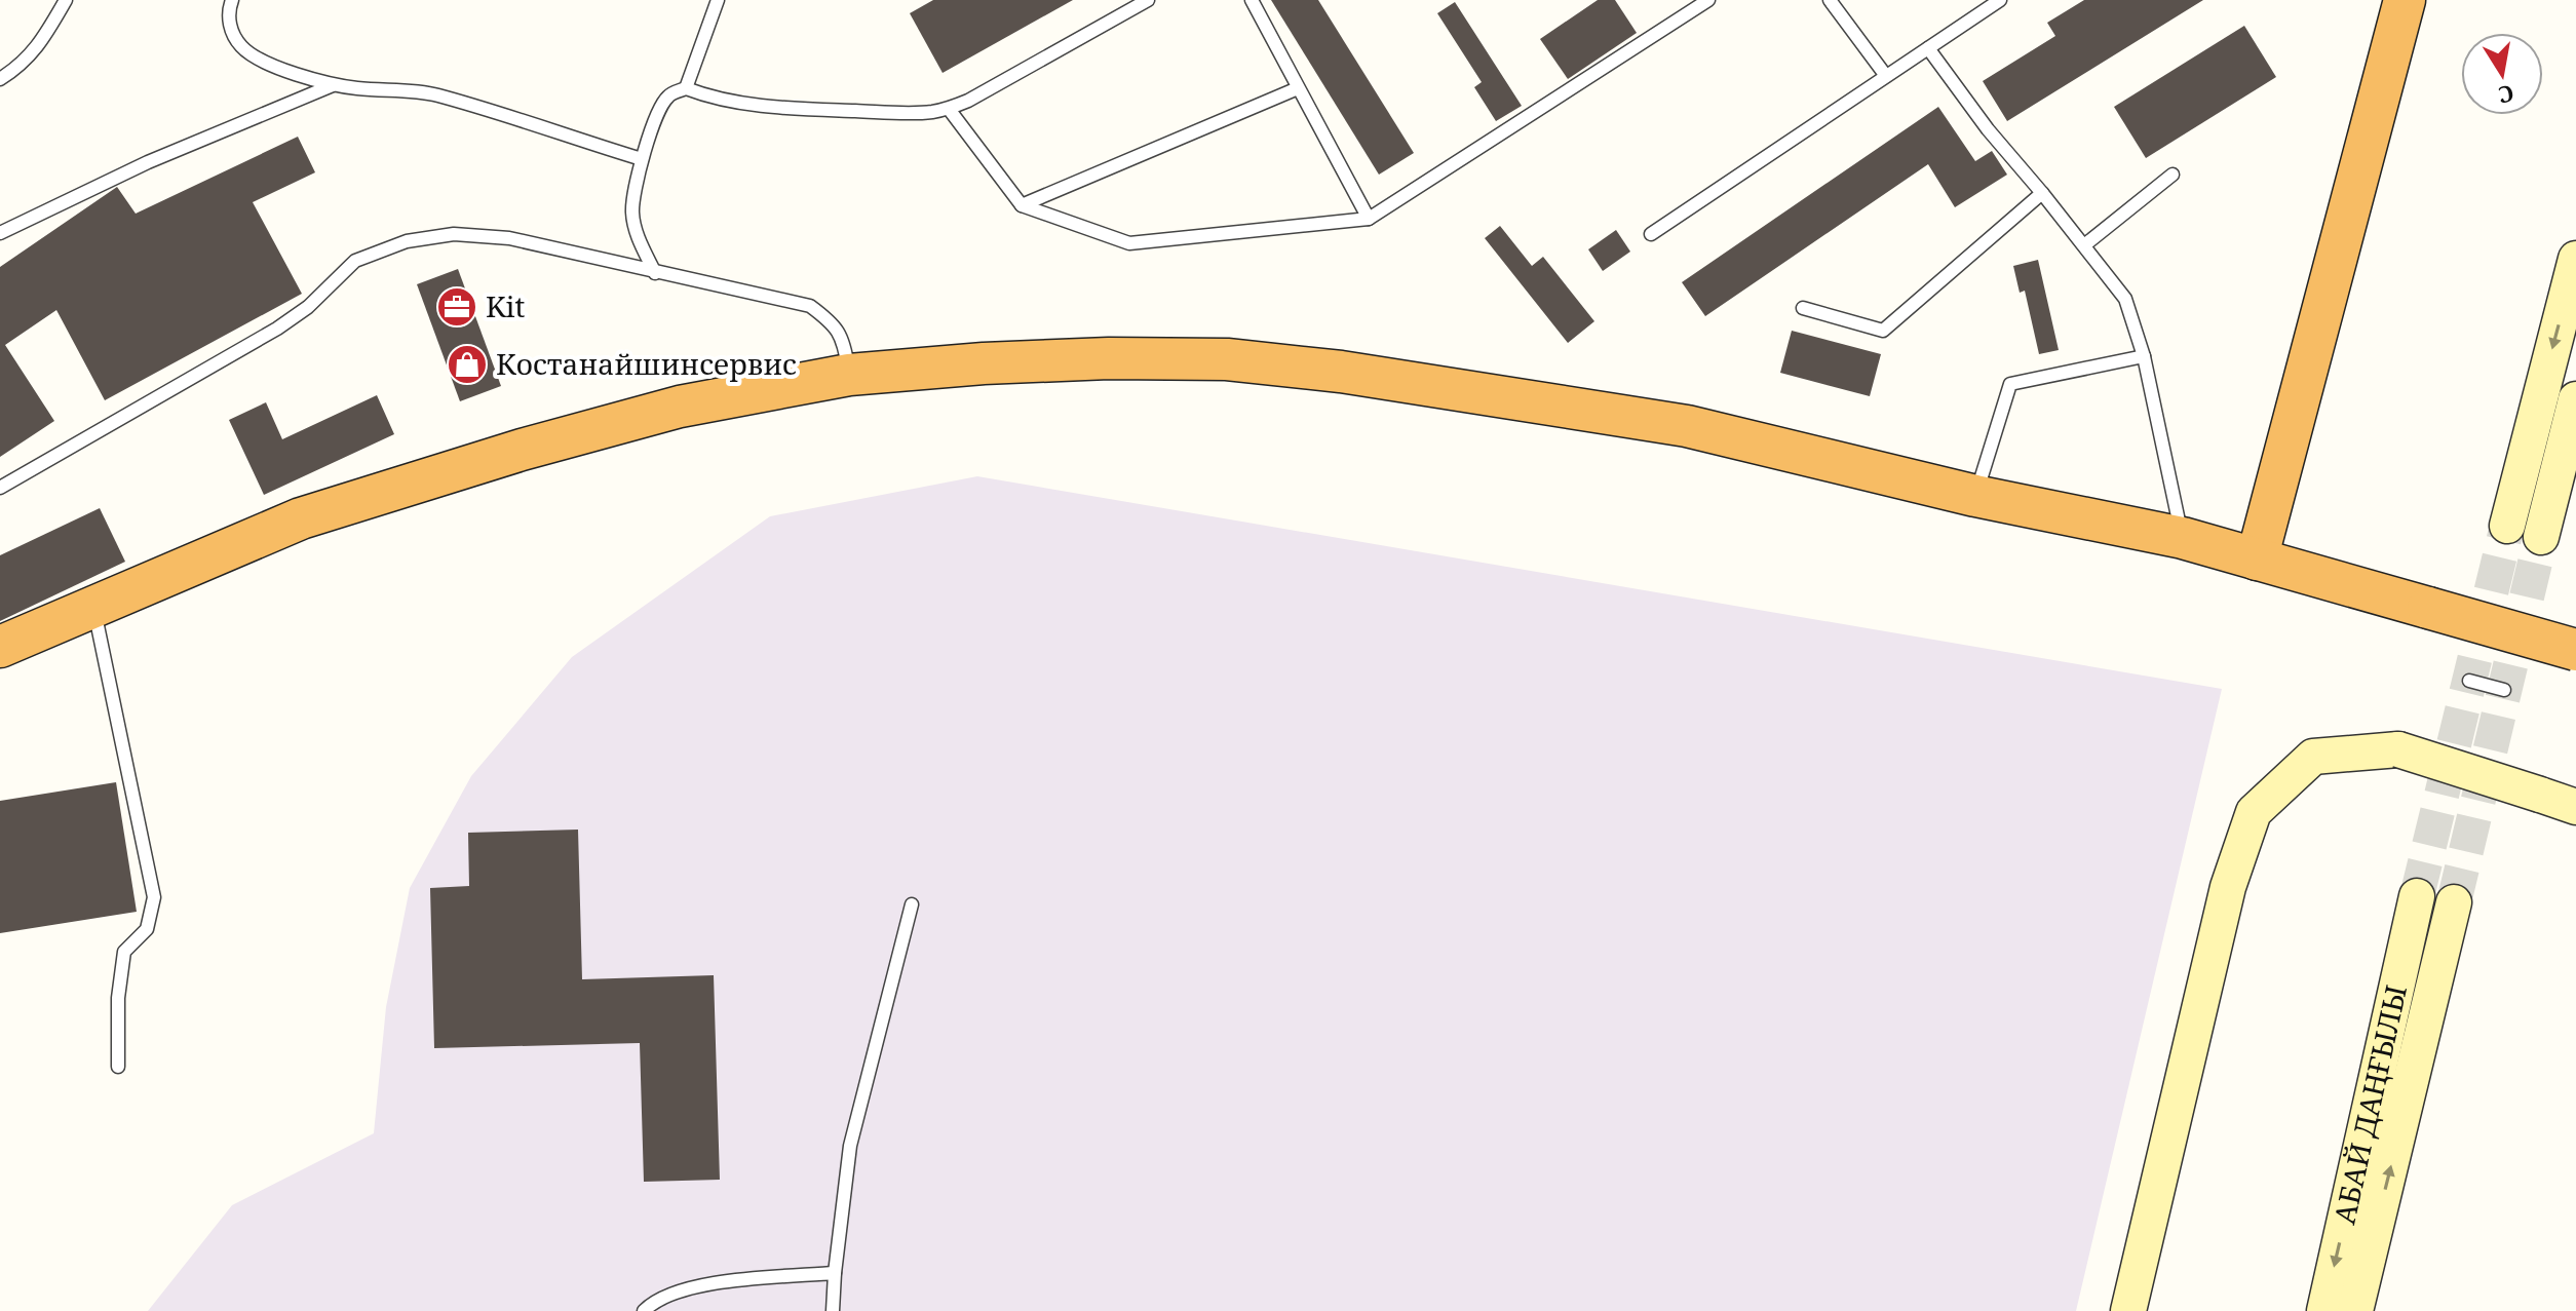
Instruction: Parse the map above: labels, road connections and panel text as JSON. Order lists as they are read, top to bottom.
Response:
{
  "streets": {
    "main road": ["АБАЙ ДАҢҒЫЛЫ"]
  },
  "places": {
    "office": ["Kit"],
    "shop": ["Костанайшинсервис"]
  },
  "north": "bottom"
}
